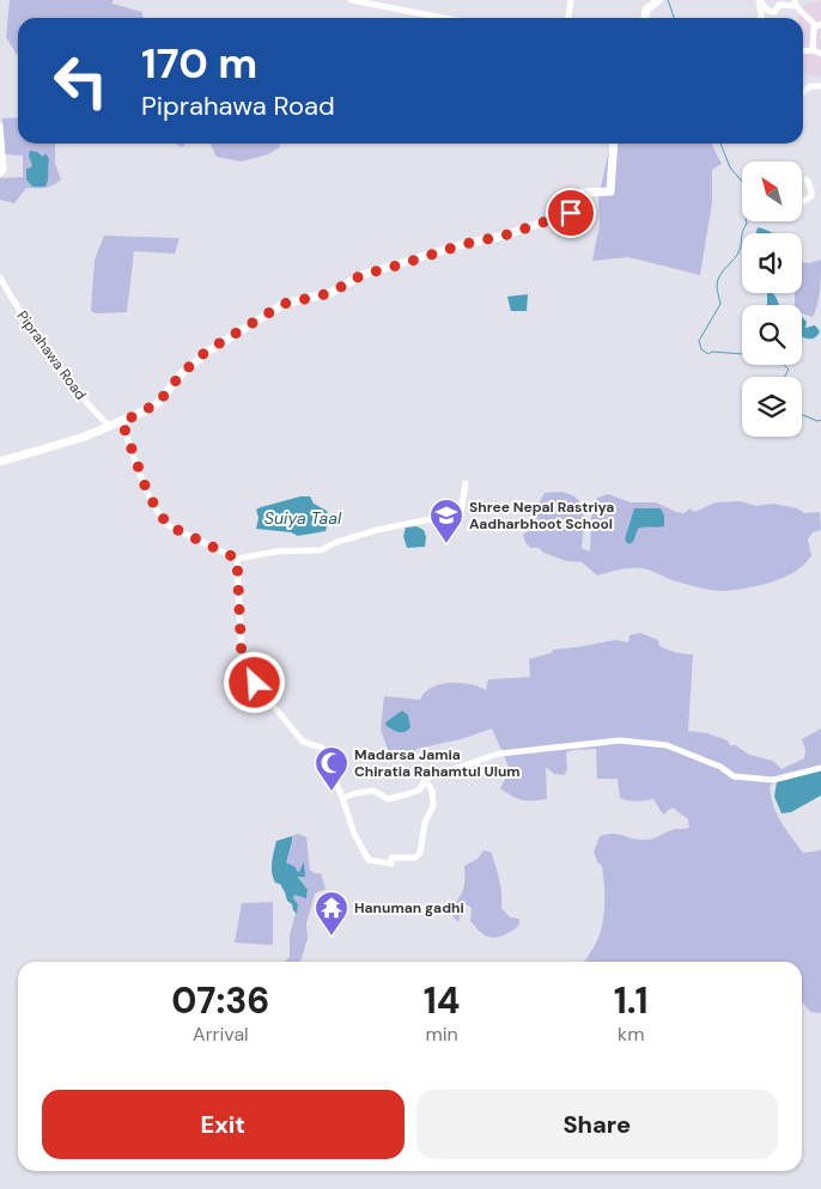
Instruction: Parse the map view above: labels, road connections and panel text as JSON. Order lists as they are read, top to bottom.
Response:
{
  "streets": {
    "street": ["Piprahawa Road"]
  },
  "water": ["Suiya Taal"],
  "places": {
    "school or university": ["Shree Nepal Rastriya Aadharbhoot School"],
    "mosque": ["Madarsa Jamia Chiratia Rahamtul Ulum"],
    "temple": ["Hanuman gadhi"]
  },
  "north": "top left",
  "page": {
    "turn": ["170 m", "Piprahawa Road"],
    "eta": [
      "07:36",
      "Arrival",
      "14",
      "min",
      "1.1",
      "km"
    ],
    "buttons": ["Exit", "Share"]
  }
}
